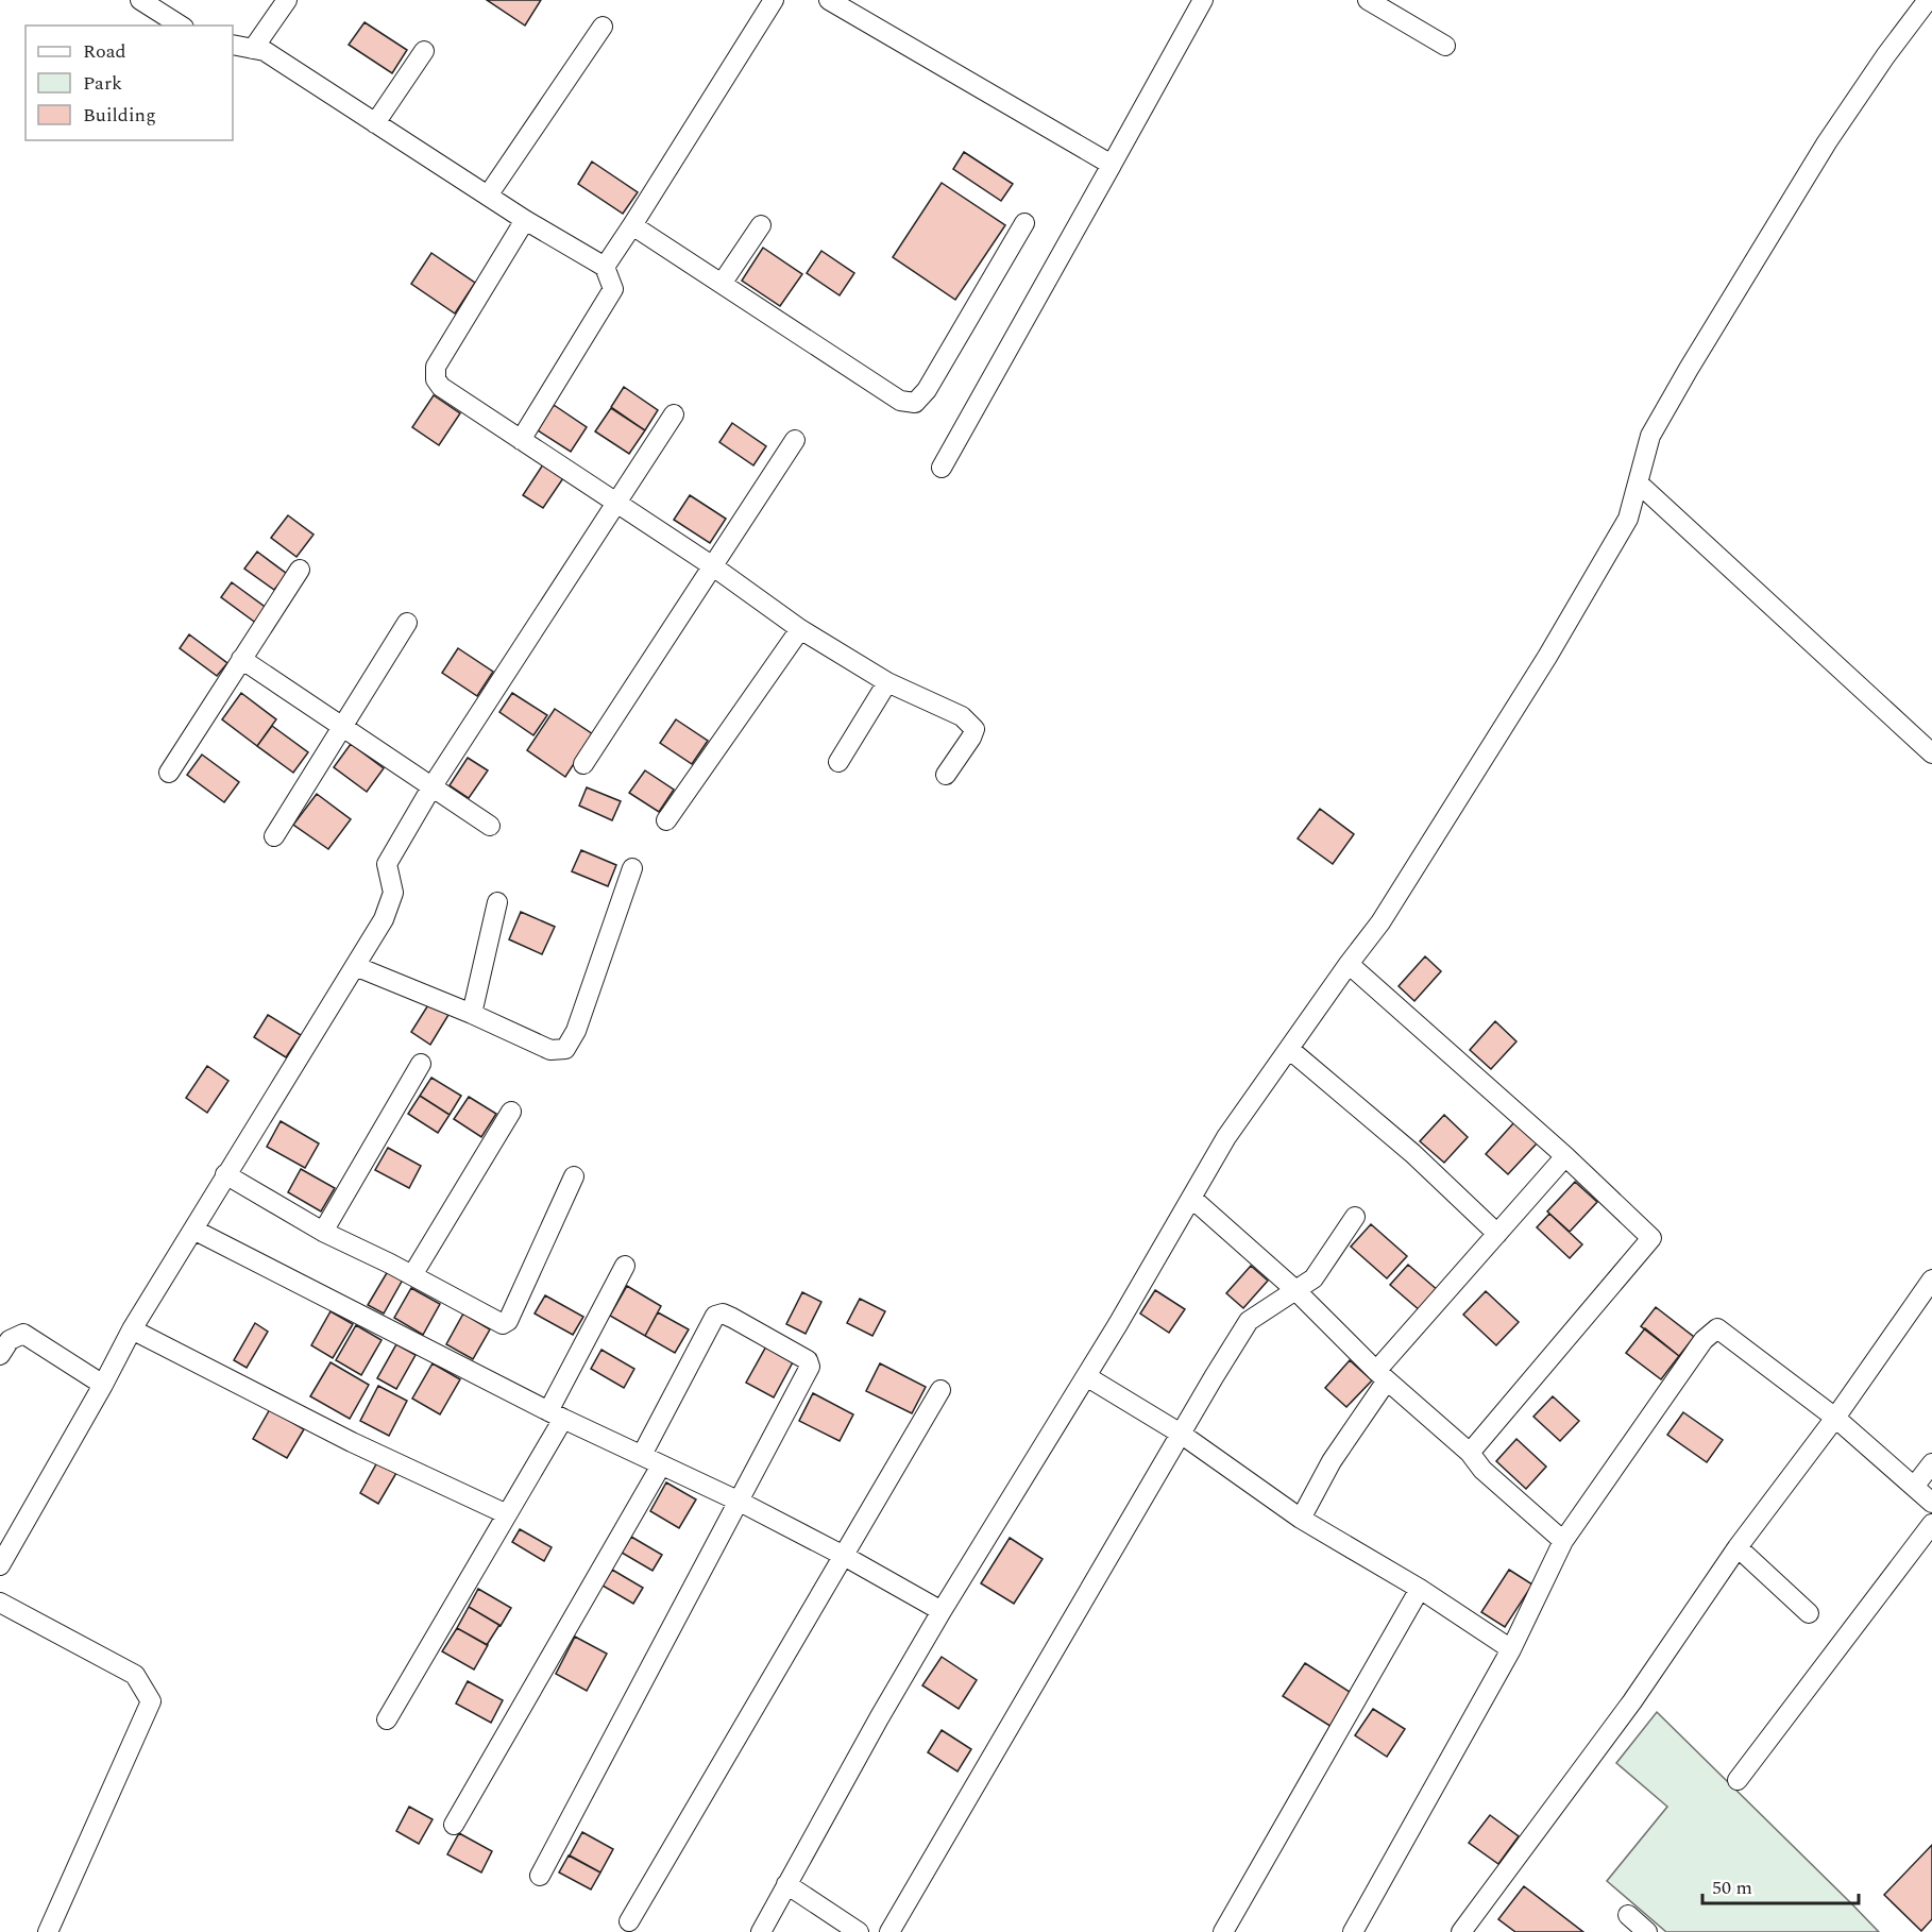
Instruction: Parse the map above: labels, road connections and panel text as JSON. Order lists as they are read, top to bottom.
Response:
{
  "legend": ["Road", "Park", "Building"],
  "scale_bar": "50 m"
}
